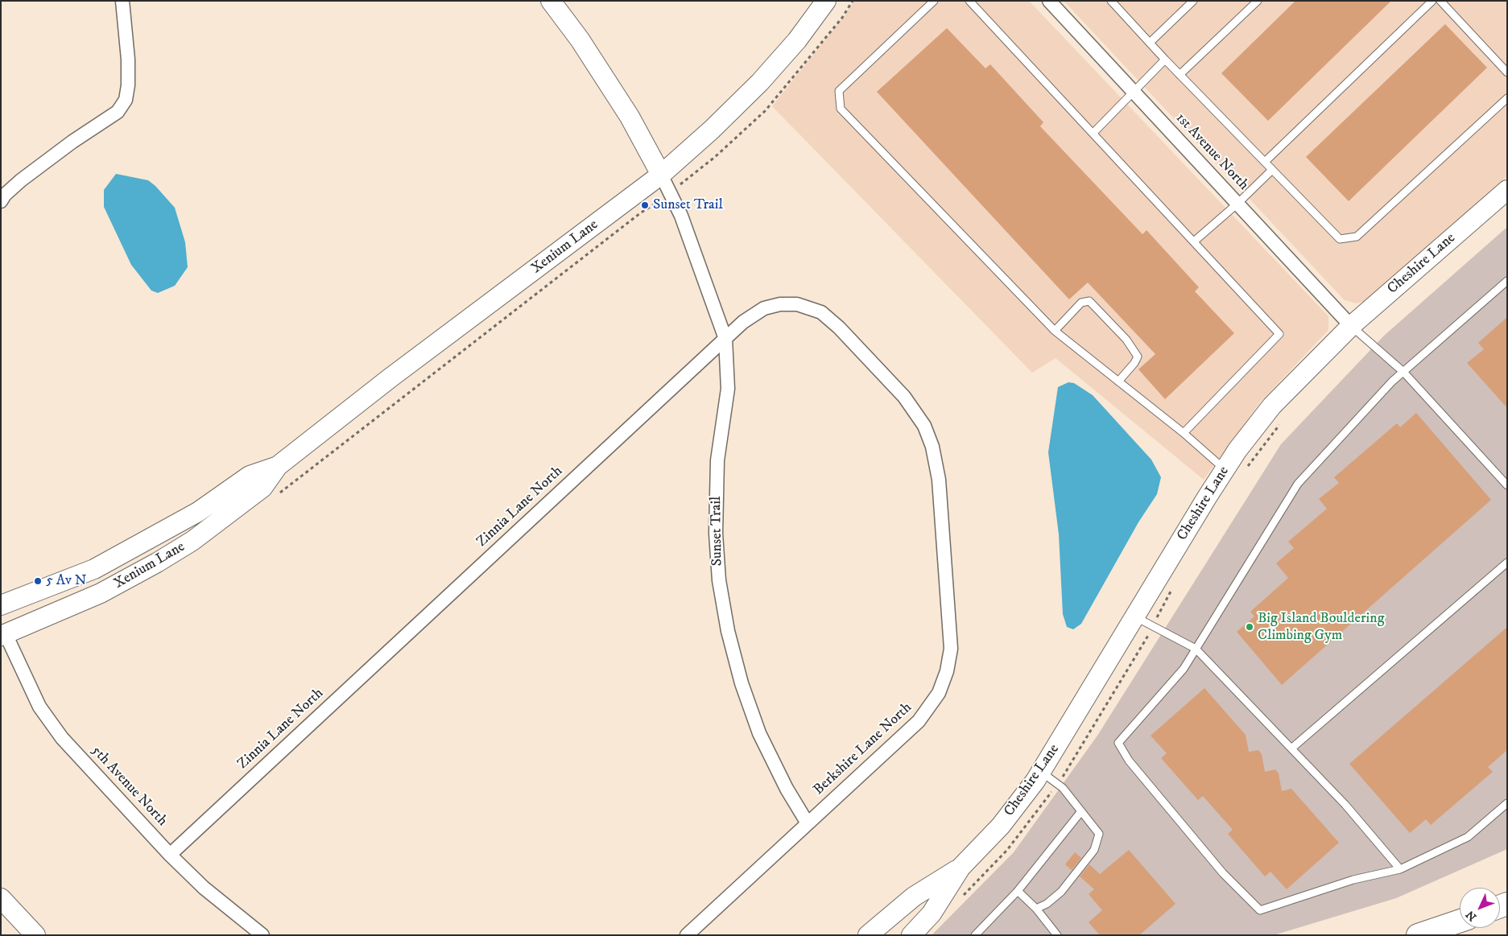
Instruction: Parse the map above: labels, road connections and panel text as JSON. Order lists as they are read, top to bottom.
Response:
{
  "streets": {
    "main road": ["Xenium Lane", "Cheshire Lane", "Sunset Trail"],
    "street": [
      "1st Avenue North",
      "Zinnia Lane North",
      "Berkshire Lane North",
      "5th Avenue North"
    ]
  },
  "crossings": [
    ["1st Avenue North", "Cheshire Lane"],
    ["Xenium Lane", "Sunset Trail"],
    ["Xenium Lane", "5th Avenue North"],
    ["Zinnia Lane North", "Sunset Trail"],
    ["Zinnia Lane North", "Berkshire Lane North"],
    ["Zinnia Lane North", "5th Avenue North"],
    ["Sunset Trail", "Berkshire Lane North"]
  ],
  "places": ["Sunset Trail", "5 Av N", "Big Island Bouldering Climbing Gym"],
  "north": "bottom left"
}
